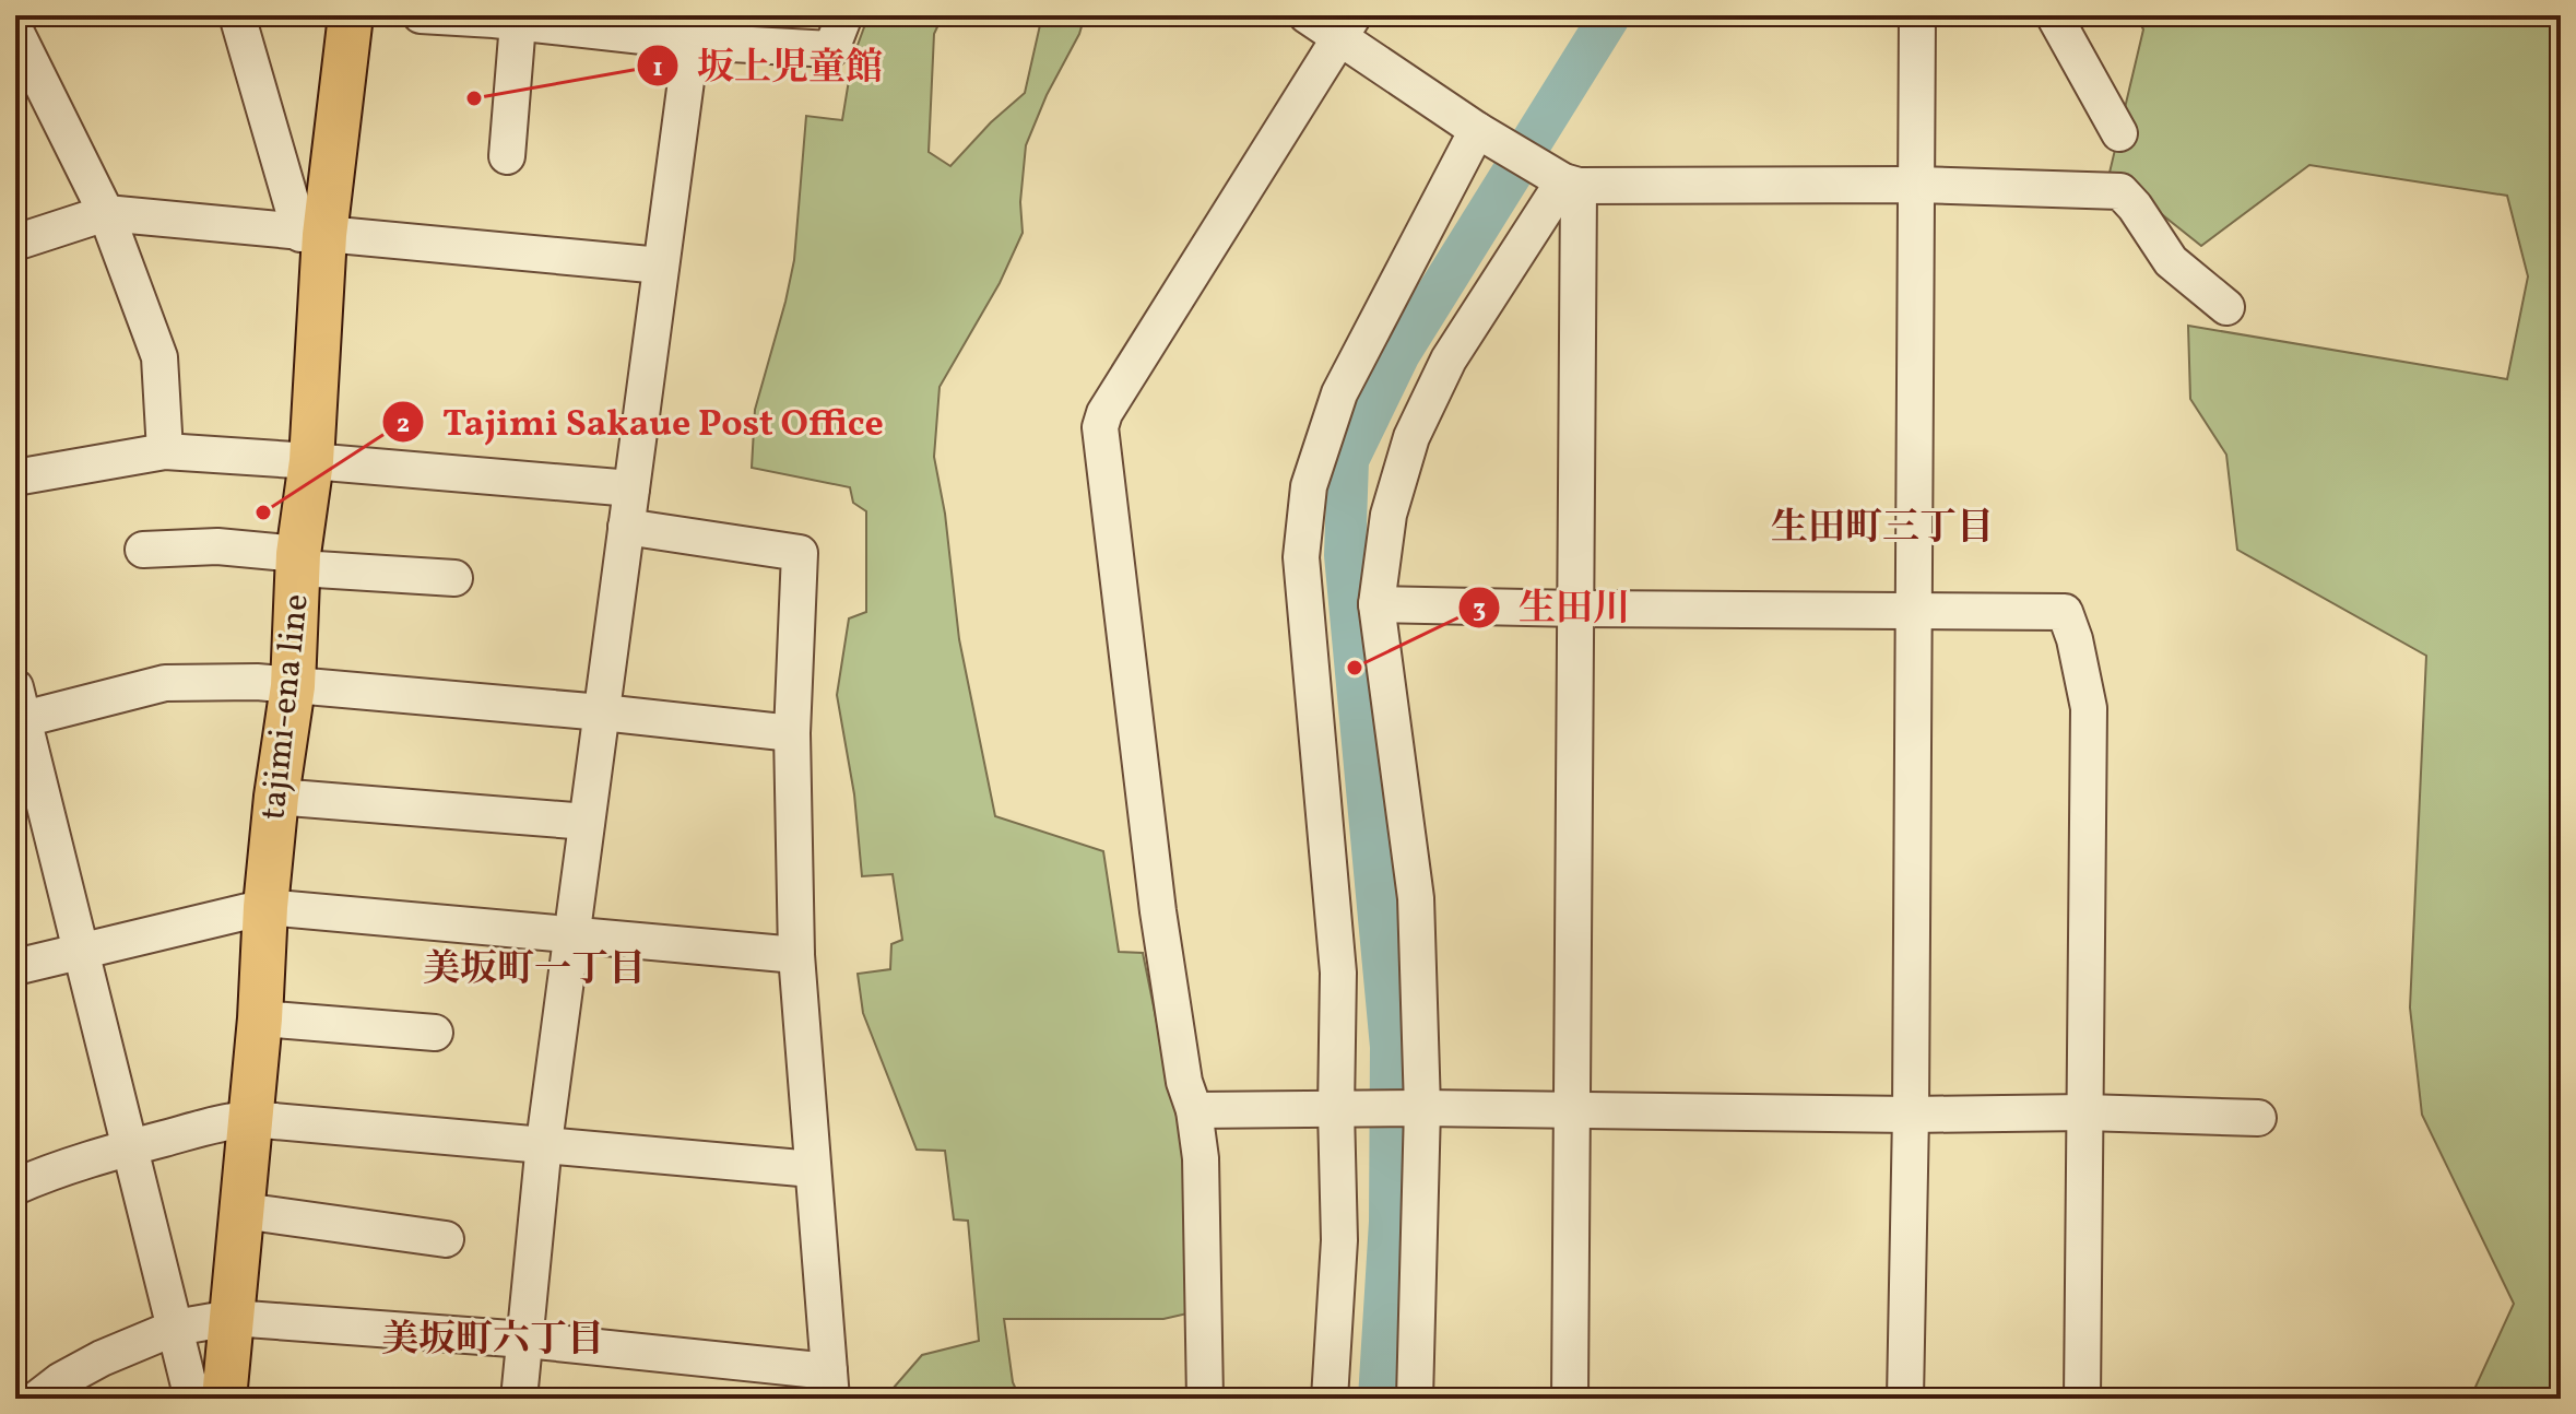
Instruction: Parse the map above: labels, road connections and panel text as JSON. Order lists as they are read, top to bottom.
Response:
{
  "streets": {
    "main road": ["tajimi-ena line"]
  },
  "districts": ["生田町三丁目", "美坂町一丁目", "美坂町六丁目"],
  "places": ["坂上児童館", "Tajimi Sakaue Post Office", "生田川"]
}
